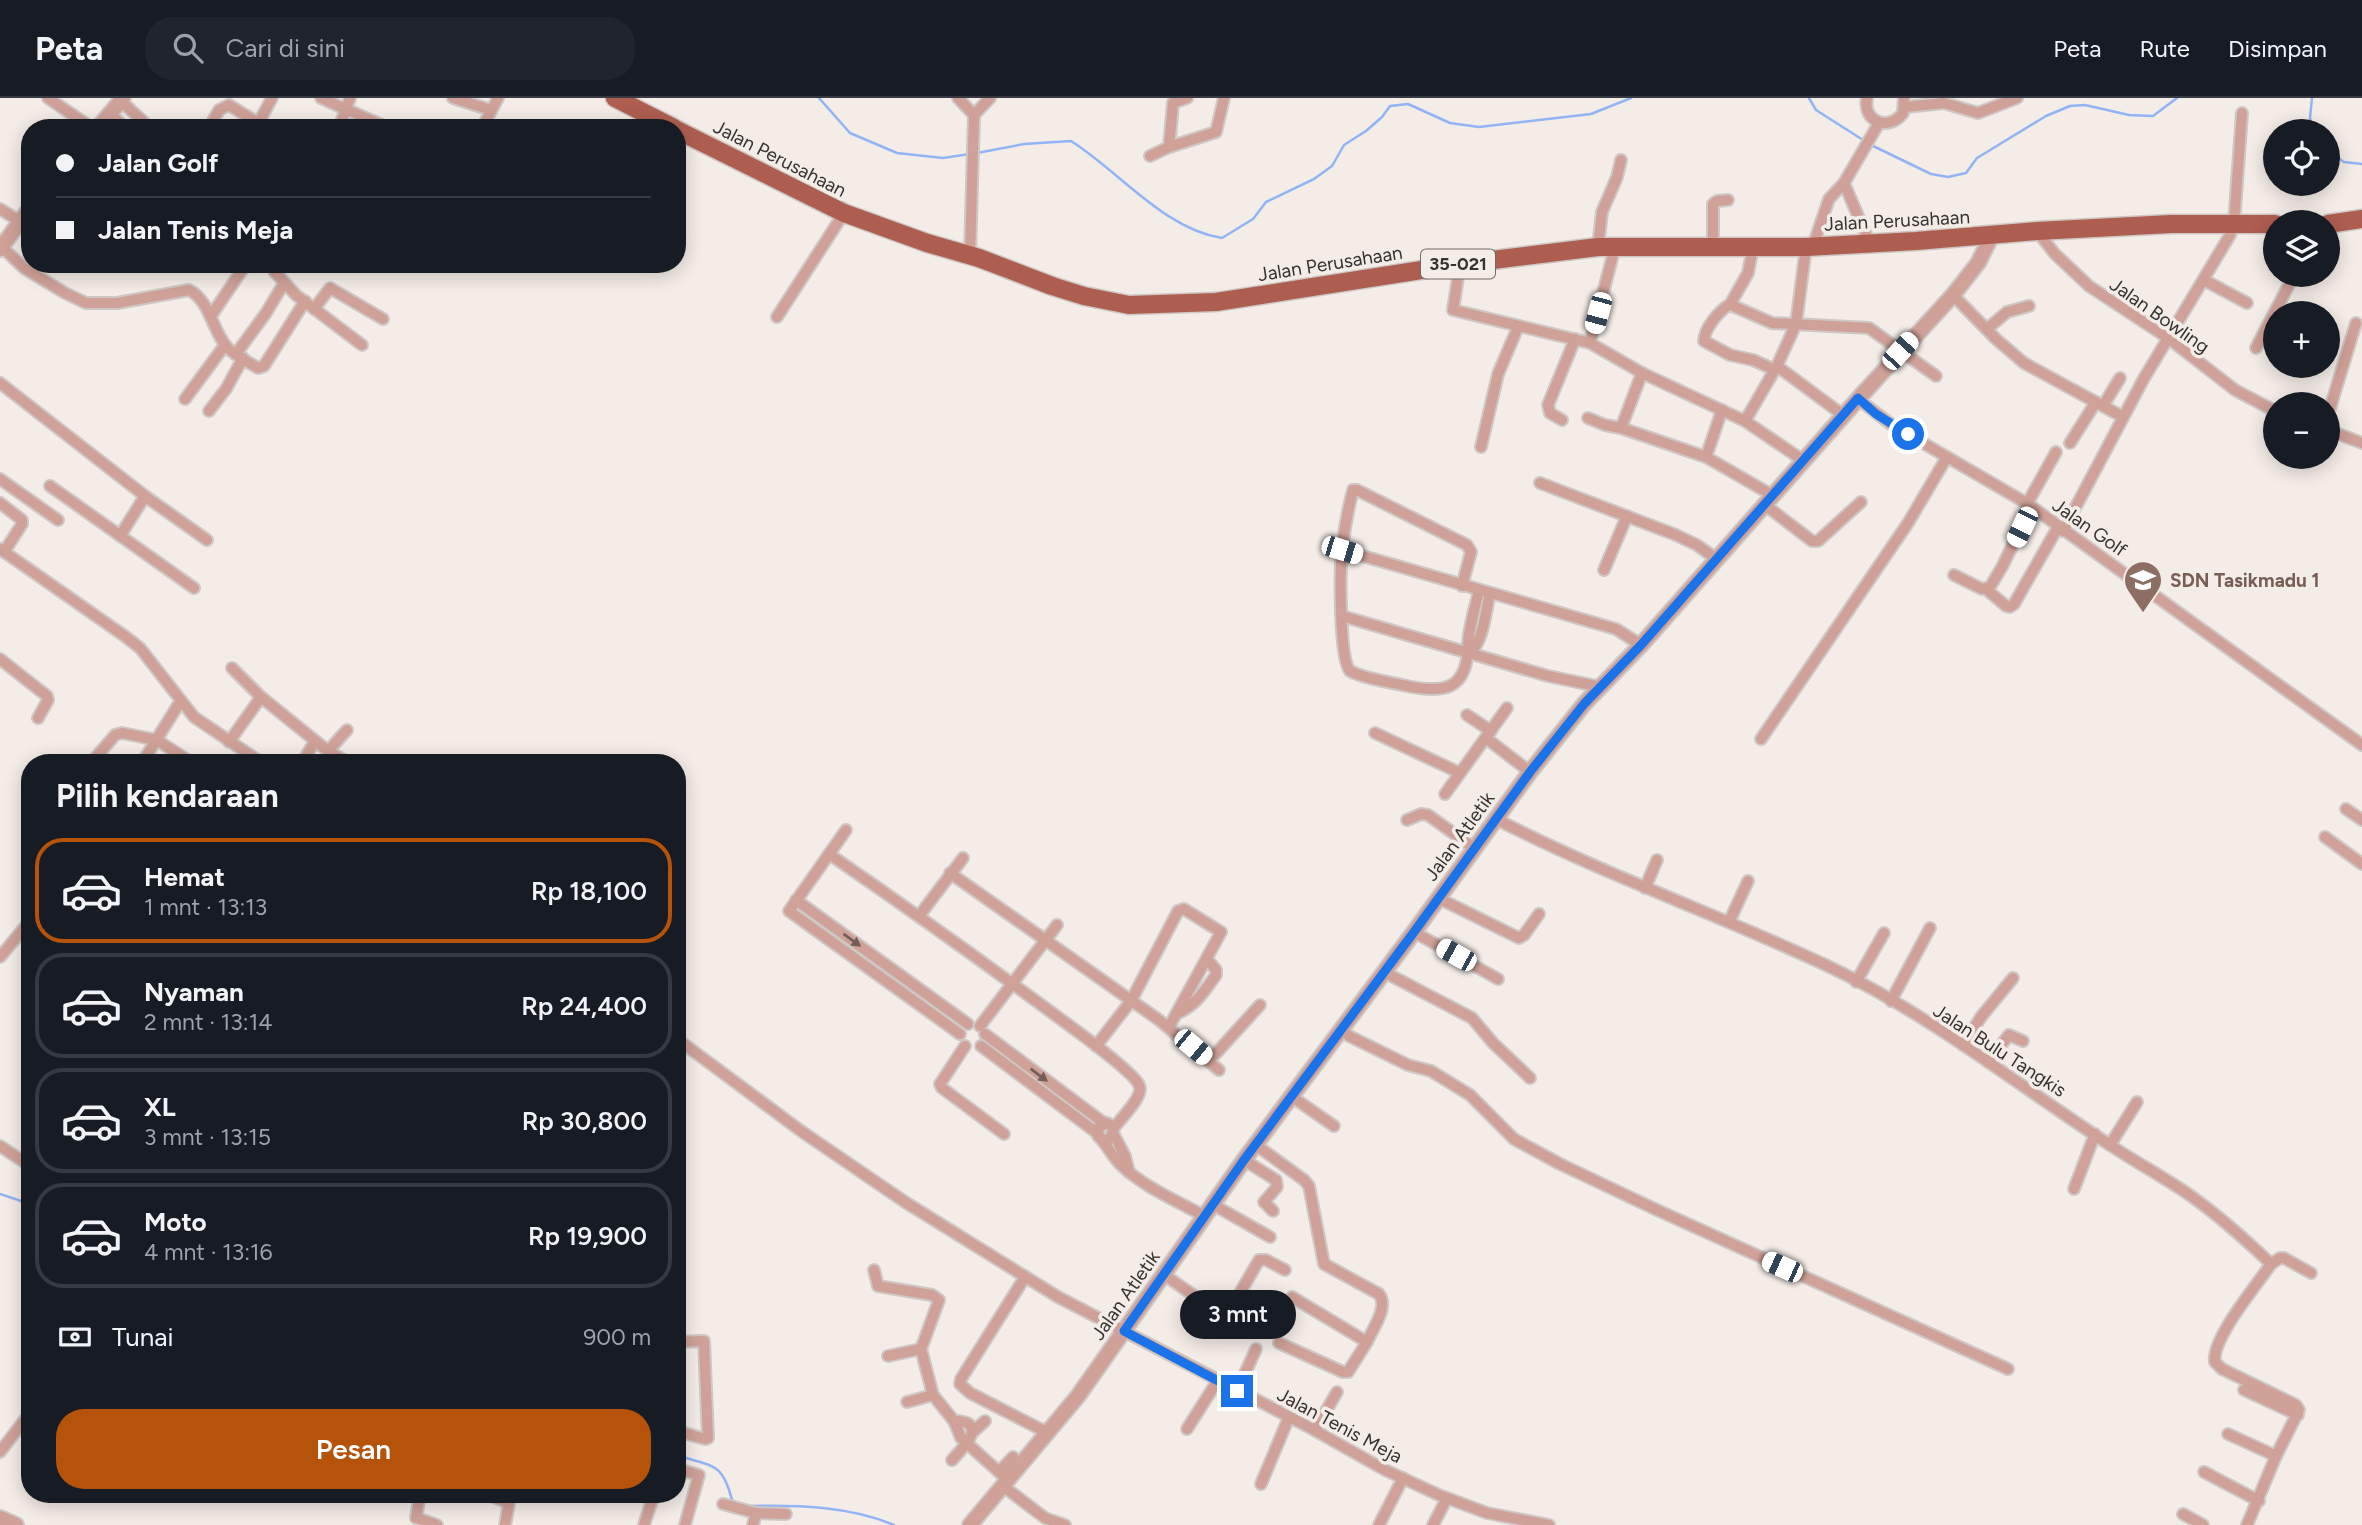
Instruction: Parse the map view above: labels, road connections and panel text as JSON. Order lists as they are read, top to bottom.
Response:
{
  "streets": {
    "main road": ["Jalan Perusahaan", "35-021"],
    "street": [
      "Jalan Bowling",
      "Jalan Golf",
      "Jalan Atletik",
      "Jalan Bulu Tangkis",
      "Jalan Tenis Meja"
    ]
  },
  "crossings": [
    ["Jalan Perusahaan", "Jalan Bowling"],
    ["Jalan Perusahaan", "Jalan Atletik"],
    ["Jalan Golf", "Jalan Atletik"],
    ["Jalan Atletik", "Jalan Bulu Tangkis"],
    ["Jalan Atletik", "Jalan Tenis Meja"]
  ],
  "places": {
    "school or university": ["SDN Tasikmadu 1"]
  },
  "page": {
    "header": "Peta",
    "search": "Cari di sini",
    "nav": ["Peta", "Rute", "Disimpan"],
    "map_buttons": ["+", "−"],
    "banner": ["Jalan Golf", "Jalan Tenis Meja"],
    "heading": "Pilih kendaraan",
    "list": [
      {
        "name": "Hemat",
        "note": "1 mnt · 13:13",
        "value": "Rp 18,100"
      },
      {
        "name": "Nyaman",
        "note": "2 mnt · 13:14",
        "value": "Rp 24,400"
      },
      {
        "name": "XL",
        "note": "3 mnt · 13:15",
        "value": "Rp 30,800"
      },
      {
        "name": "Moto",
        "note": "4 mnt · 13:16",
        "value": "Rp 19,900"
      }
    ],
    "bubble": "3 mnt",
    "pay": ["Tunai", "900 m"],
    "buttons": "Pesan"
  }
}
